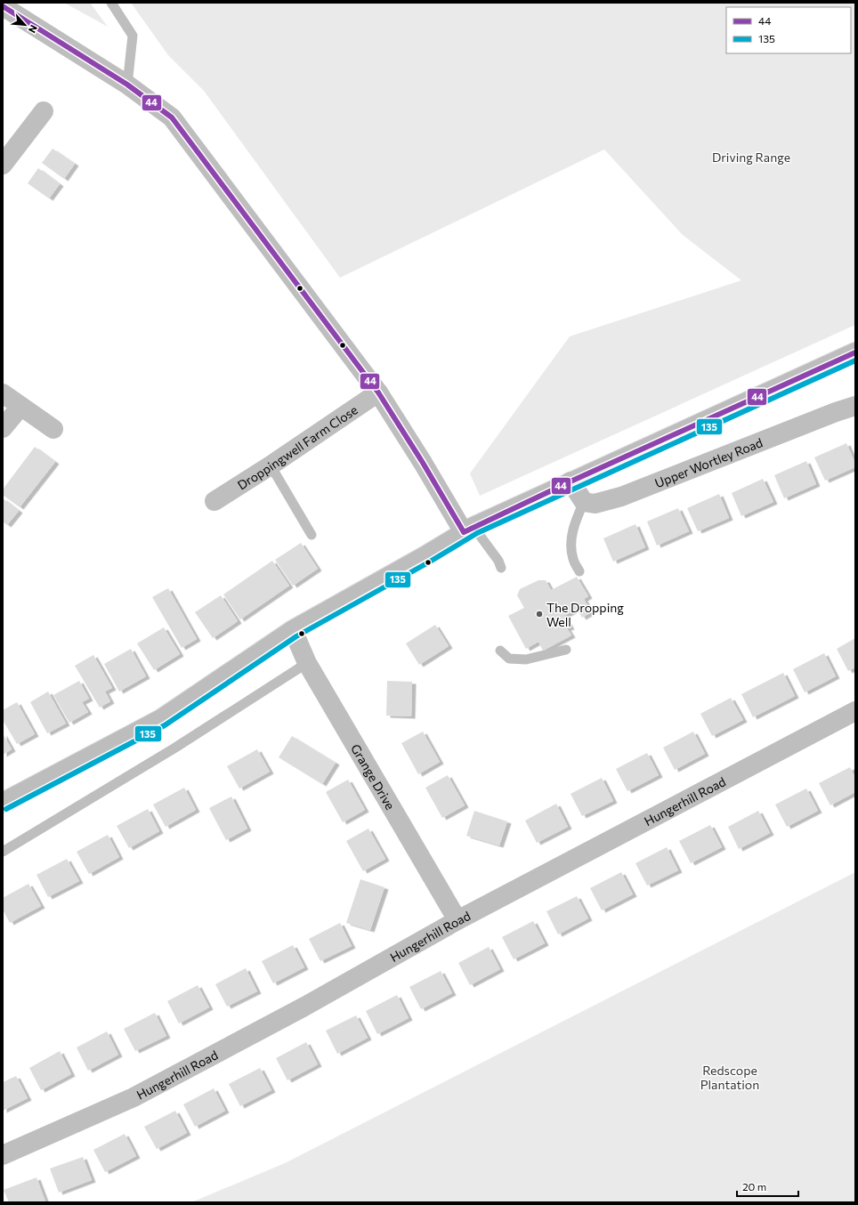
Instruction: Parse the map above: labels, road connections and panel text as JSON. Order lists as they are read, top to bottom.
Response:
{
  "streets": {
    "street": [
      "Droppingwell Farm Close",
      "Upper Wortley Road",
      "Grange Drive",
      "Hungerhill Road"
    ]
  },
  "crossings": [
    ["Grange Drive", "Hungerhill Road"]
  ],
  "parks": ["Driving Range", "Redscope Plantation"],
  "places": ["The Dropping Well"],
  "lines": ["transit line 44", "transit line 135"],
  "legend": ["44", "135"],
  "scale_bar": "20 m",
  "north": "bottom right"
}
